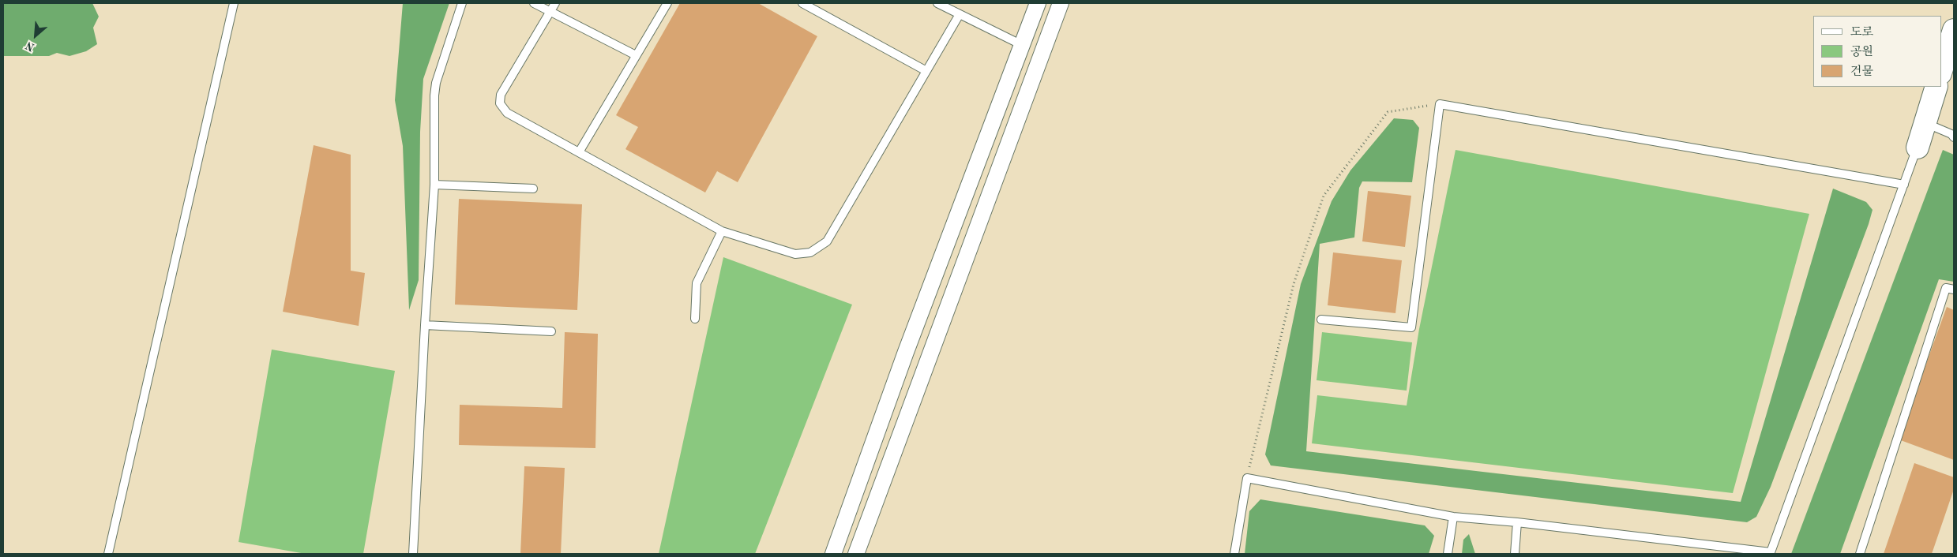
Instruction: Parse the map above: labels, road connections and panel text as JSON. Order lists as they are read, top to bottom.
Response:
{
  "legend": ["도로", "공원", "건물"],
  "north": "bottom left"
}
